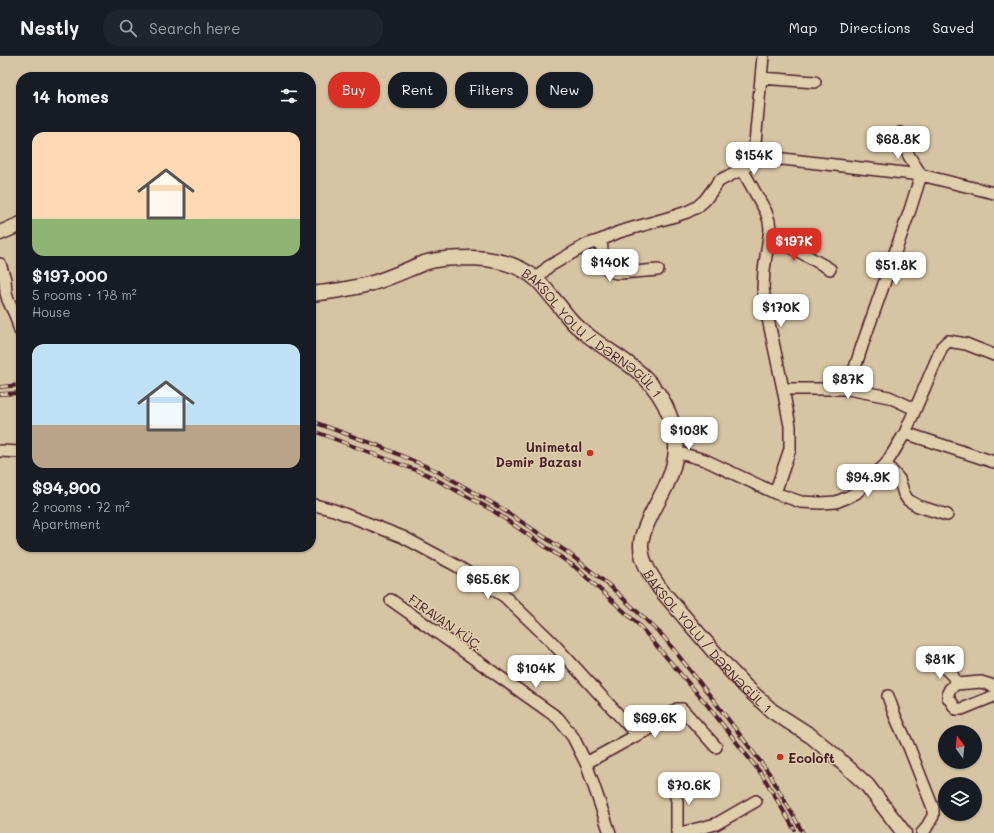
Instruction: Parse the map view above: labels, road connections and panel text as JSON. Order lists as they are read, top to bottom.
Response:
{
  "streets": {
    "main road": ["BAKSOL YOLU / DƏRNƏGÜL 1"],
    "street": ["FIRAVAN KÜÇ."]
  },
  "places": ["Unimetal Dəmir Bazası", "Ecoloft"],
  "north": "top",
  "page": {
    "header": "Nestly",
    "search": "Search here",
    "nav": ["Map", "Directions", "Saved"],
    "chip": [
      "Buy",
      "Rent",
      "Filters",
      "New"
    ],
    "heading": "14 homes",
    "list": [
      {
        "name": "$197,000",
        "note": "5 rooms · 178 m² · House"
      },
      {
        "name": "$94,900",
        "note": "2 rooms · 72 m² · Apartment"
      }
    ],
    "price": [
      "$68.8K",
      "$154K",
      "$197K",
      "$140K",
      "$51.8K",
      "$170K",
      "$87K",
      "$103K",
      "$94.9K",
      "$65.6K",
      "$81K",
      "$104K",
      "$69.6K",
      "$70.6K"
    ]
  }
}
